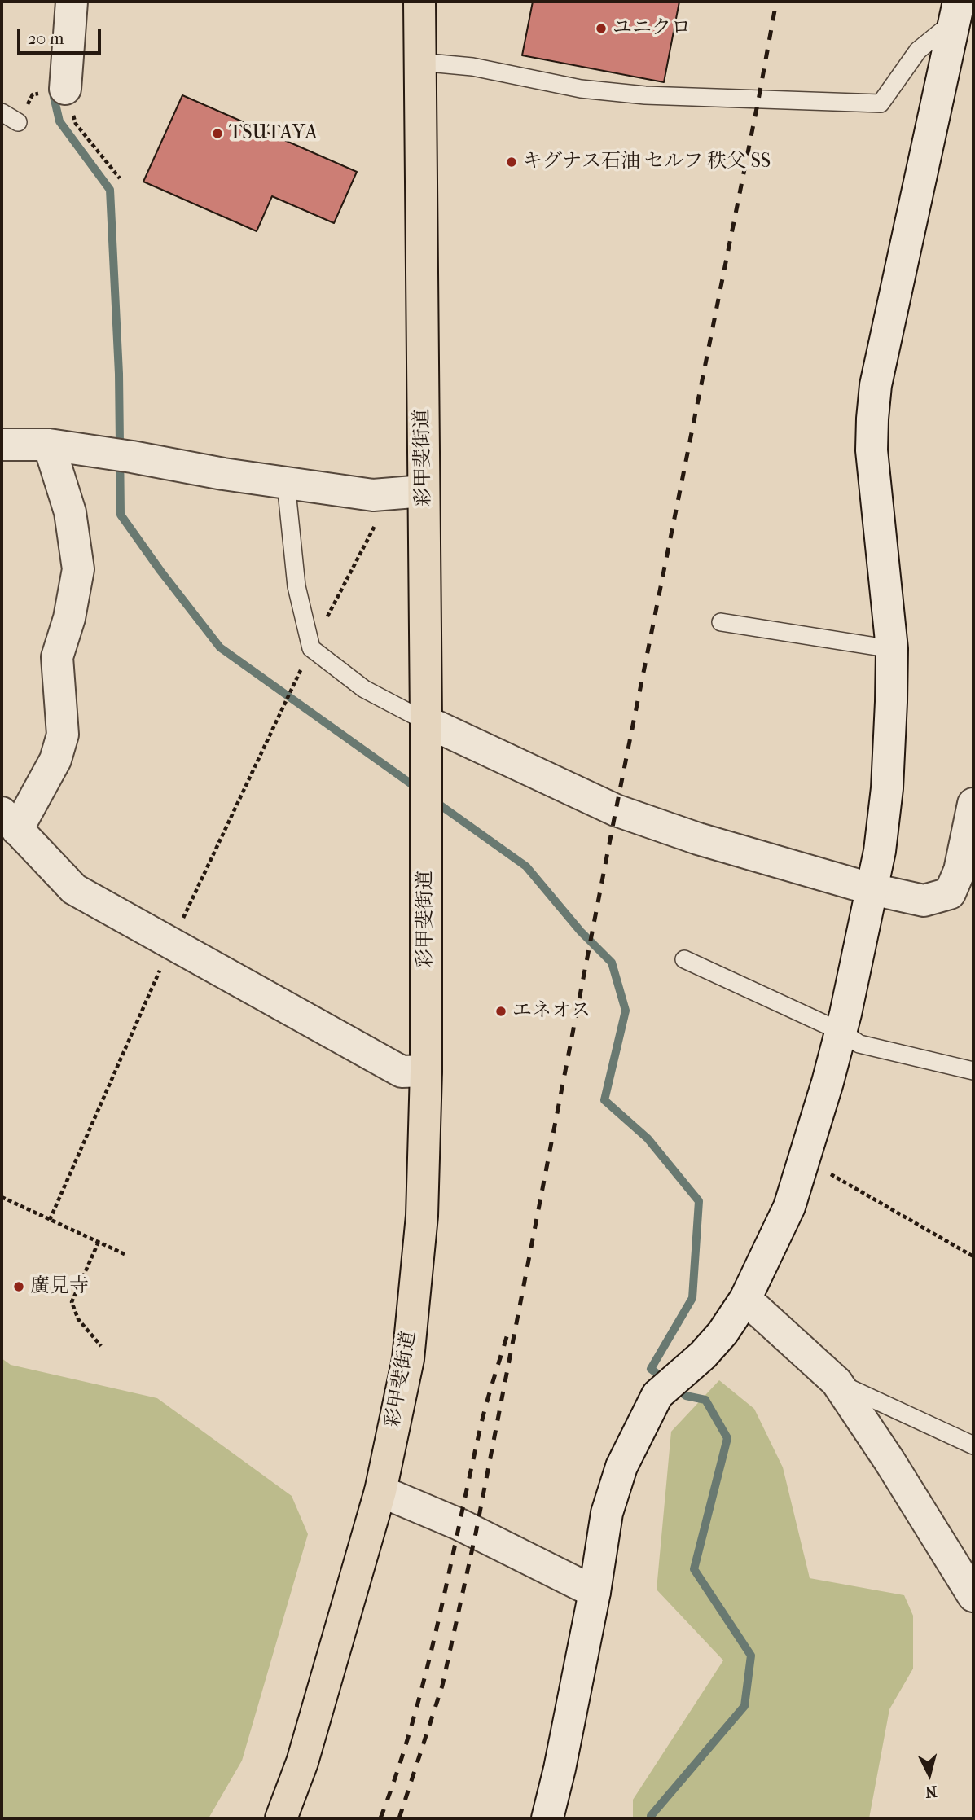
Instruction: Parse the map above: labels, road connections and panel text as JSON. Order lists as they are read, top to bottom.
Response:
{
  "streets": {
    "highway": ["彩甲斐街道"]
  },
  "places": [
    "ユニクロ",
    "TSUTAYA",
    "キグナス石油 セルフ 秩父 SS",
    "エネオス",
    "廣見寺"
  ],
  "scale_bar": "20 m",
  "north": "bottom"
}
